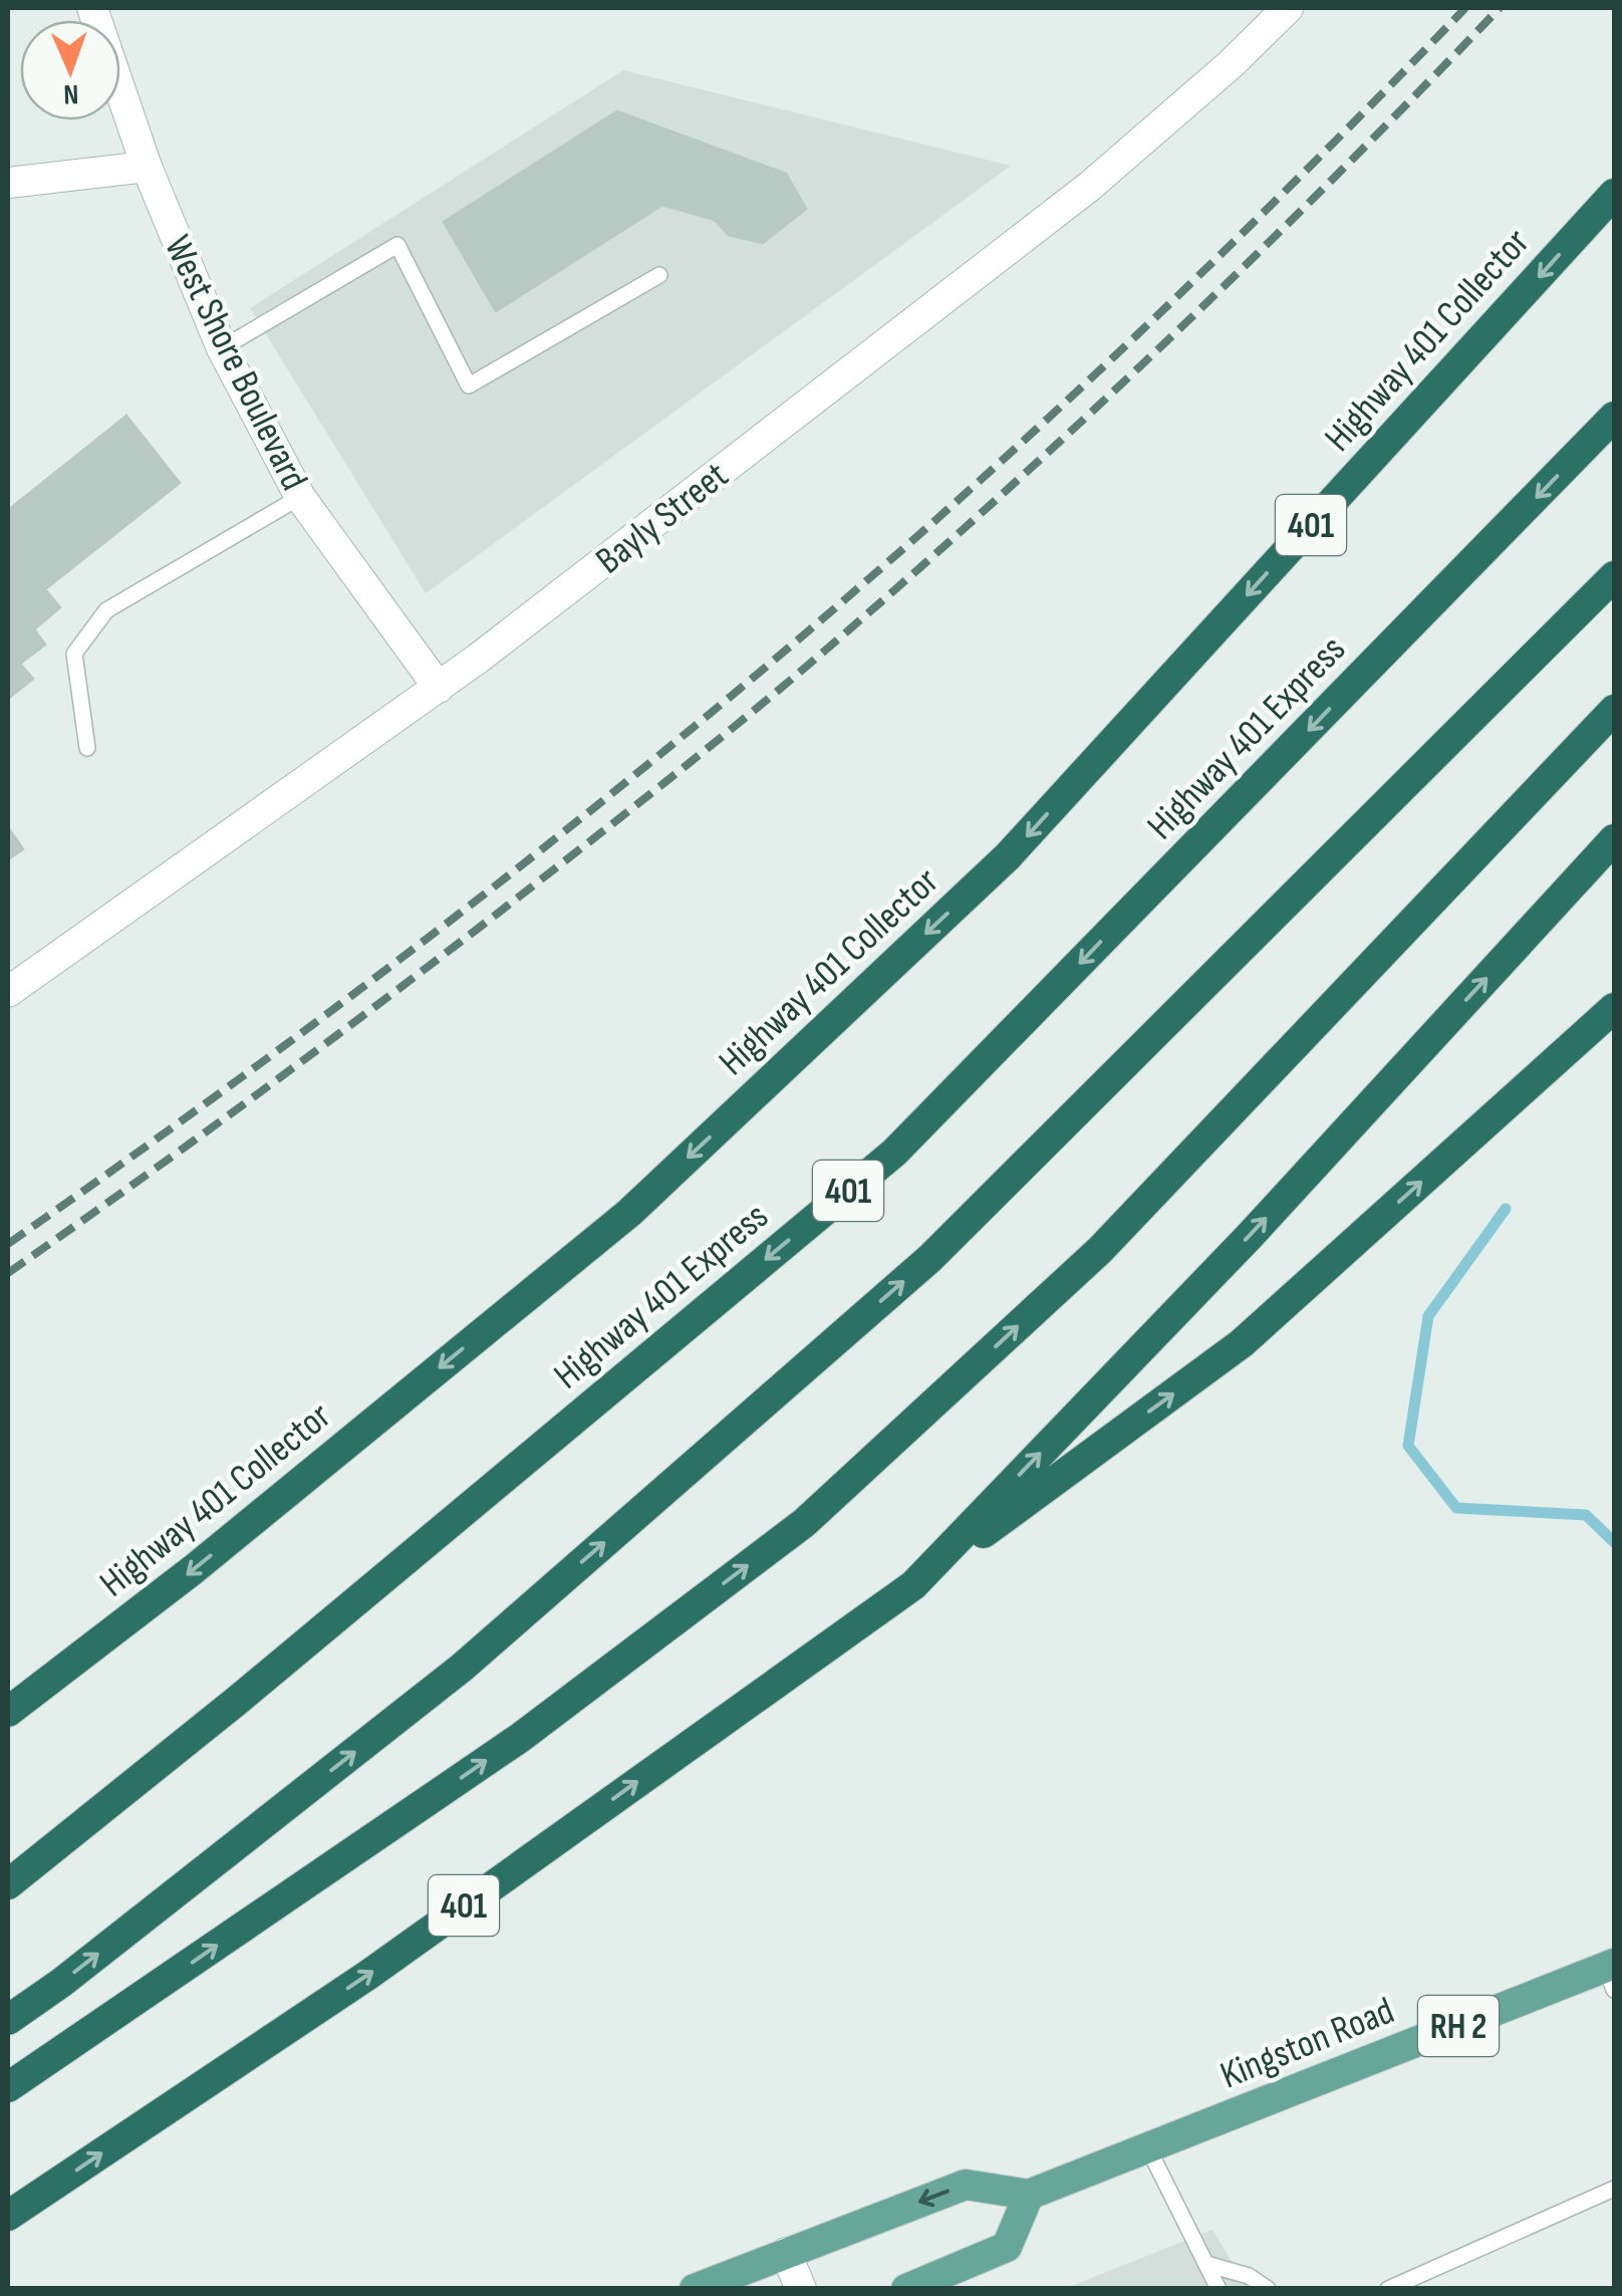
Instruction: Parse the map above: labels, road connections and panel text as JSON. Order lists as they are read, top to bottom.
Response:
{
  "streets": {
    "highway": ["Highway 401 Collector", "401", "Highway 401 Express"],
    "main road": [
      "West Shore Boulevard",
      "Bayly Street",
      "RH 2",
      "Kingston Road"
    ]
  },
  "crossings": [
    ["West Shore Boulevard", "Bayly Street"]
  ],
  "north": "bottom"
}
